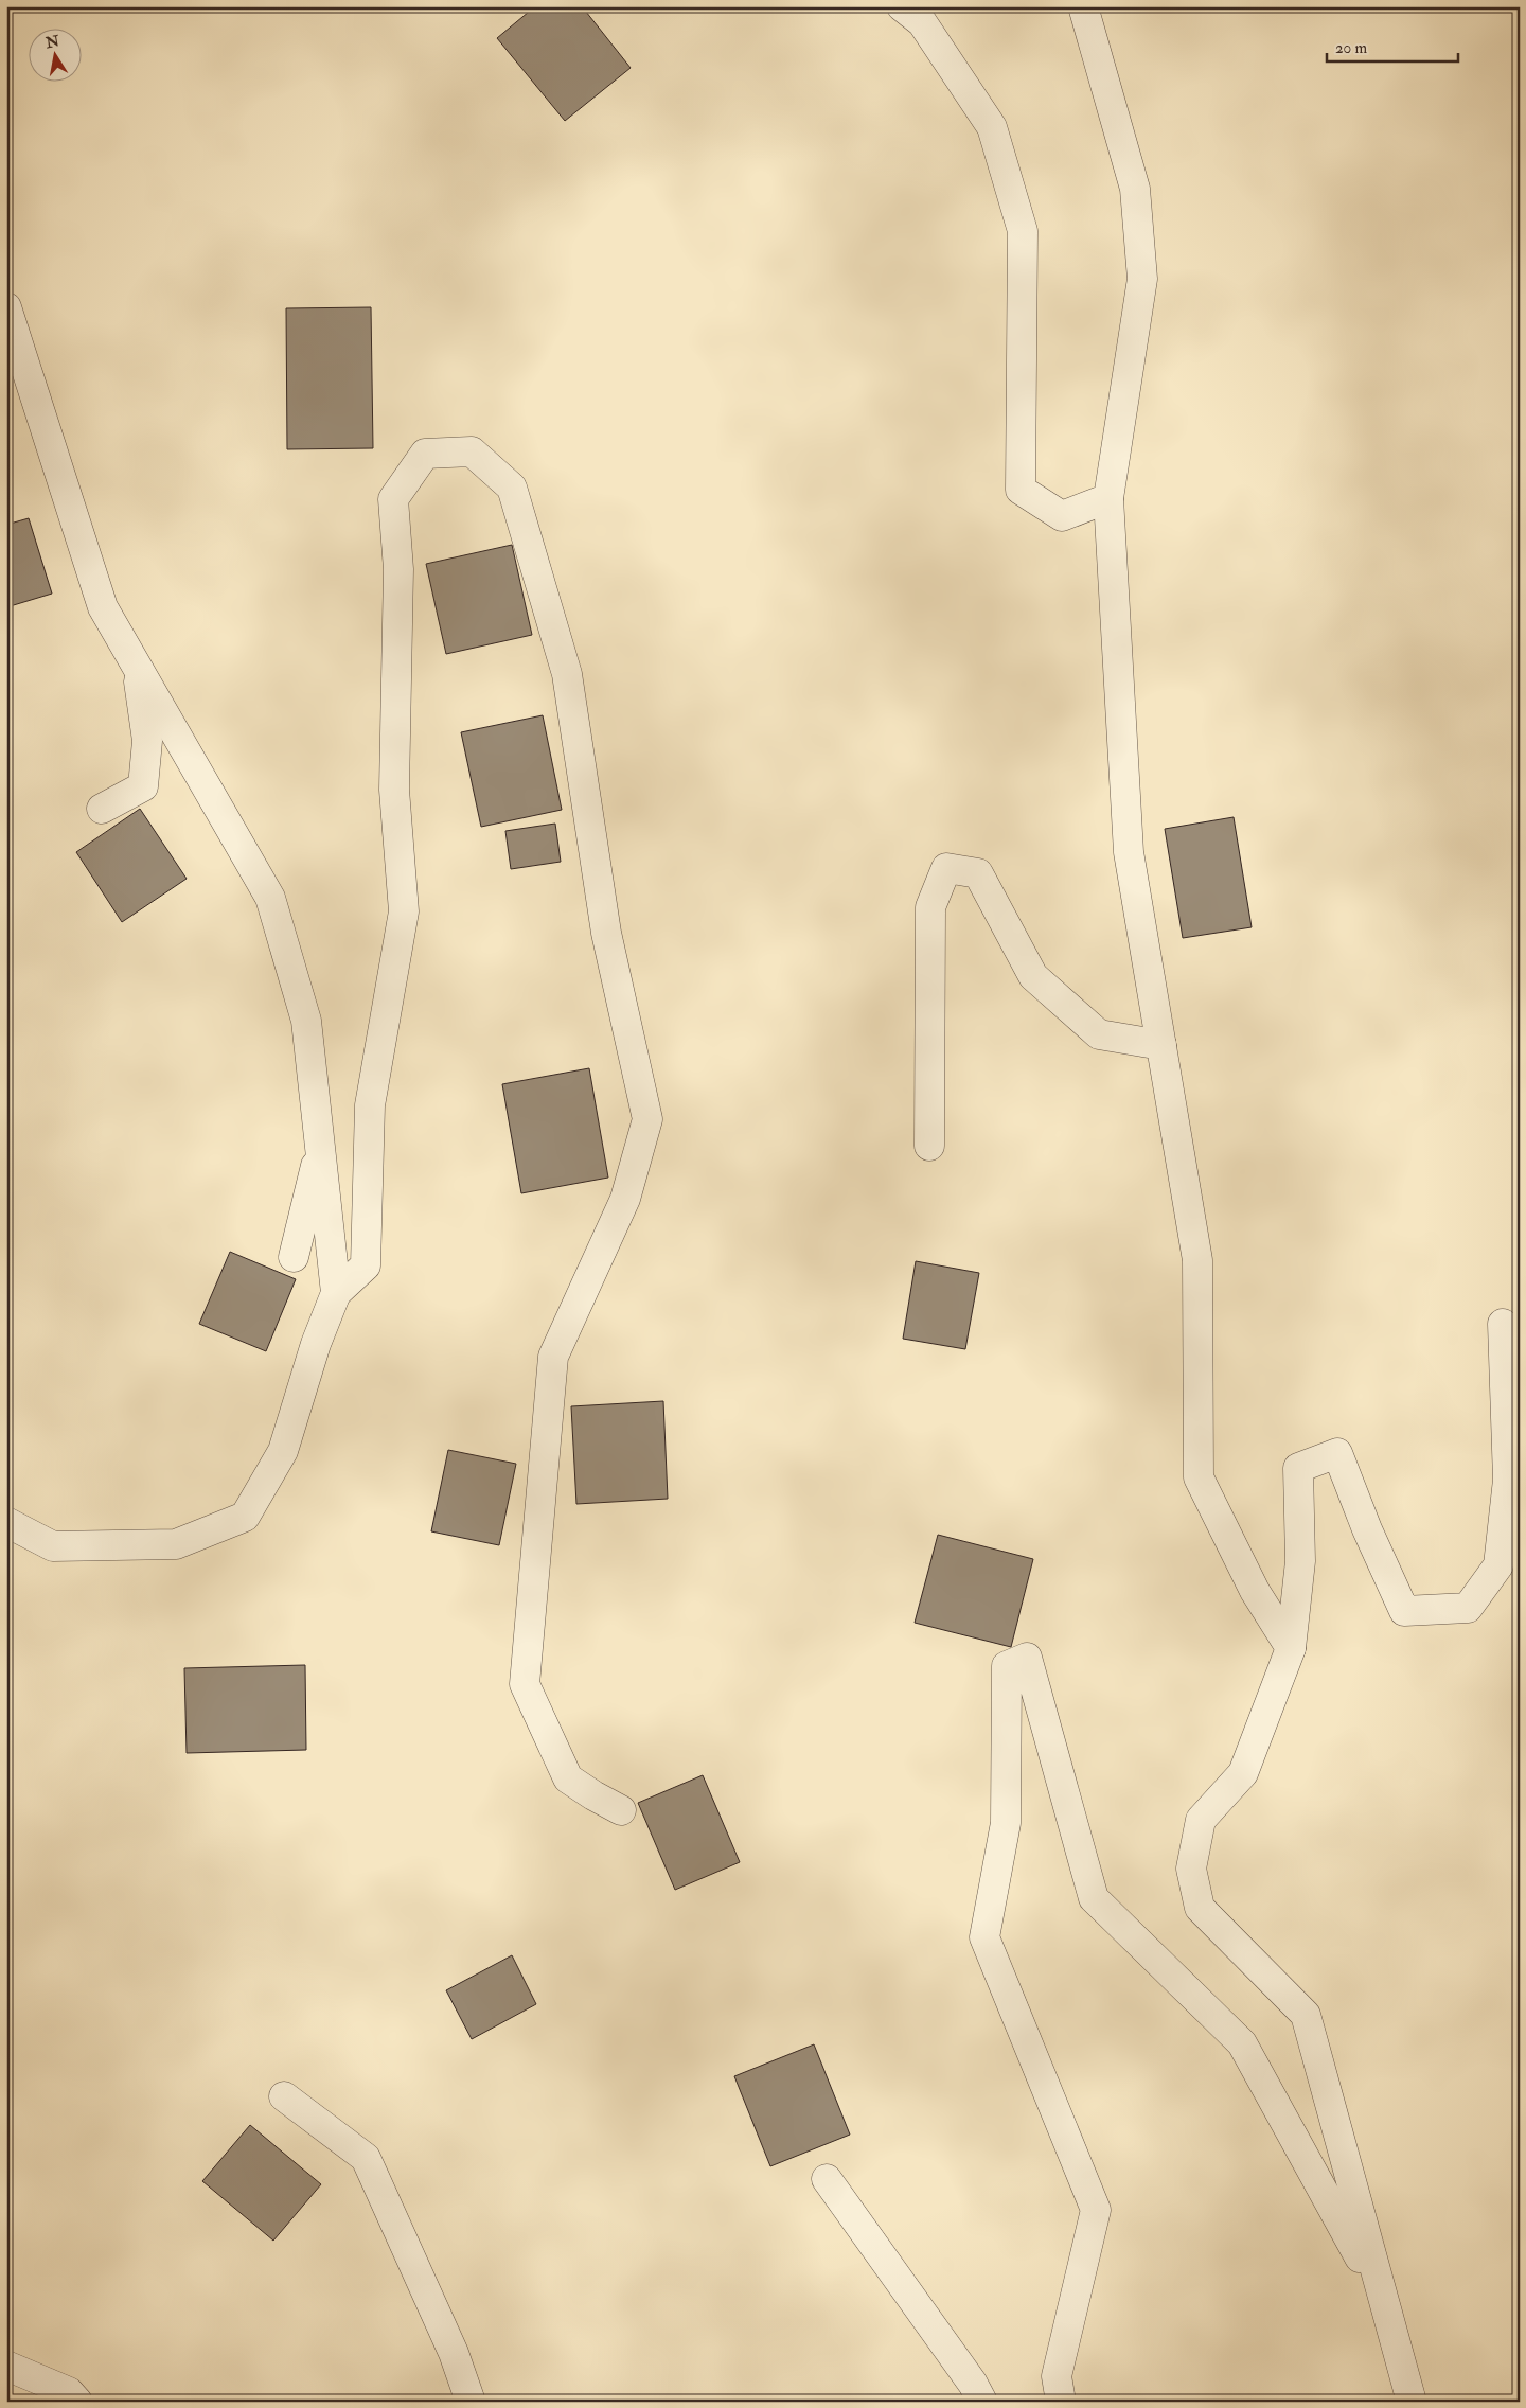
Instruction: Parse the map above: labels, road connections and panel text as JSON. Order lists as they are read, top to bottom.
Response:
{
  "scale_bar": "20 m",
  "north": "top"
}
